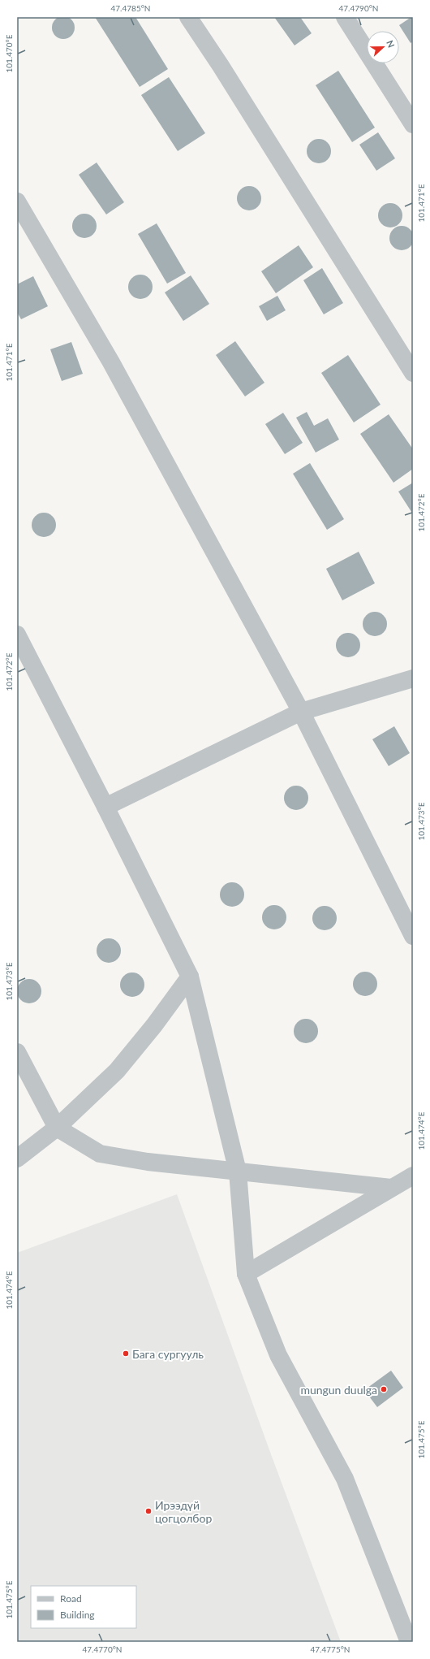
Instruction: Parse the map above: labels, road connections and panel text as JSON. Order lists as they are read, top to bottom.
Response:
{
  "places": ["Бага сургууль", "mungun duulga", "Ирээдүй цогцолбор"],
  "legend": ["Road", "Building"],
  "north": "right",
  "coordinates": [
    "47.4785°N",
    "47.4790°N",
    "101.470°E",
    "101.471°E",
    "101.472°E",
    "101.473°E",
    "101.474°E",
    "101.475°E",
    "47.4770°N",
    "47.4775°N"
  ]
}
